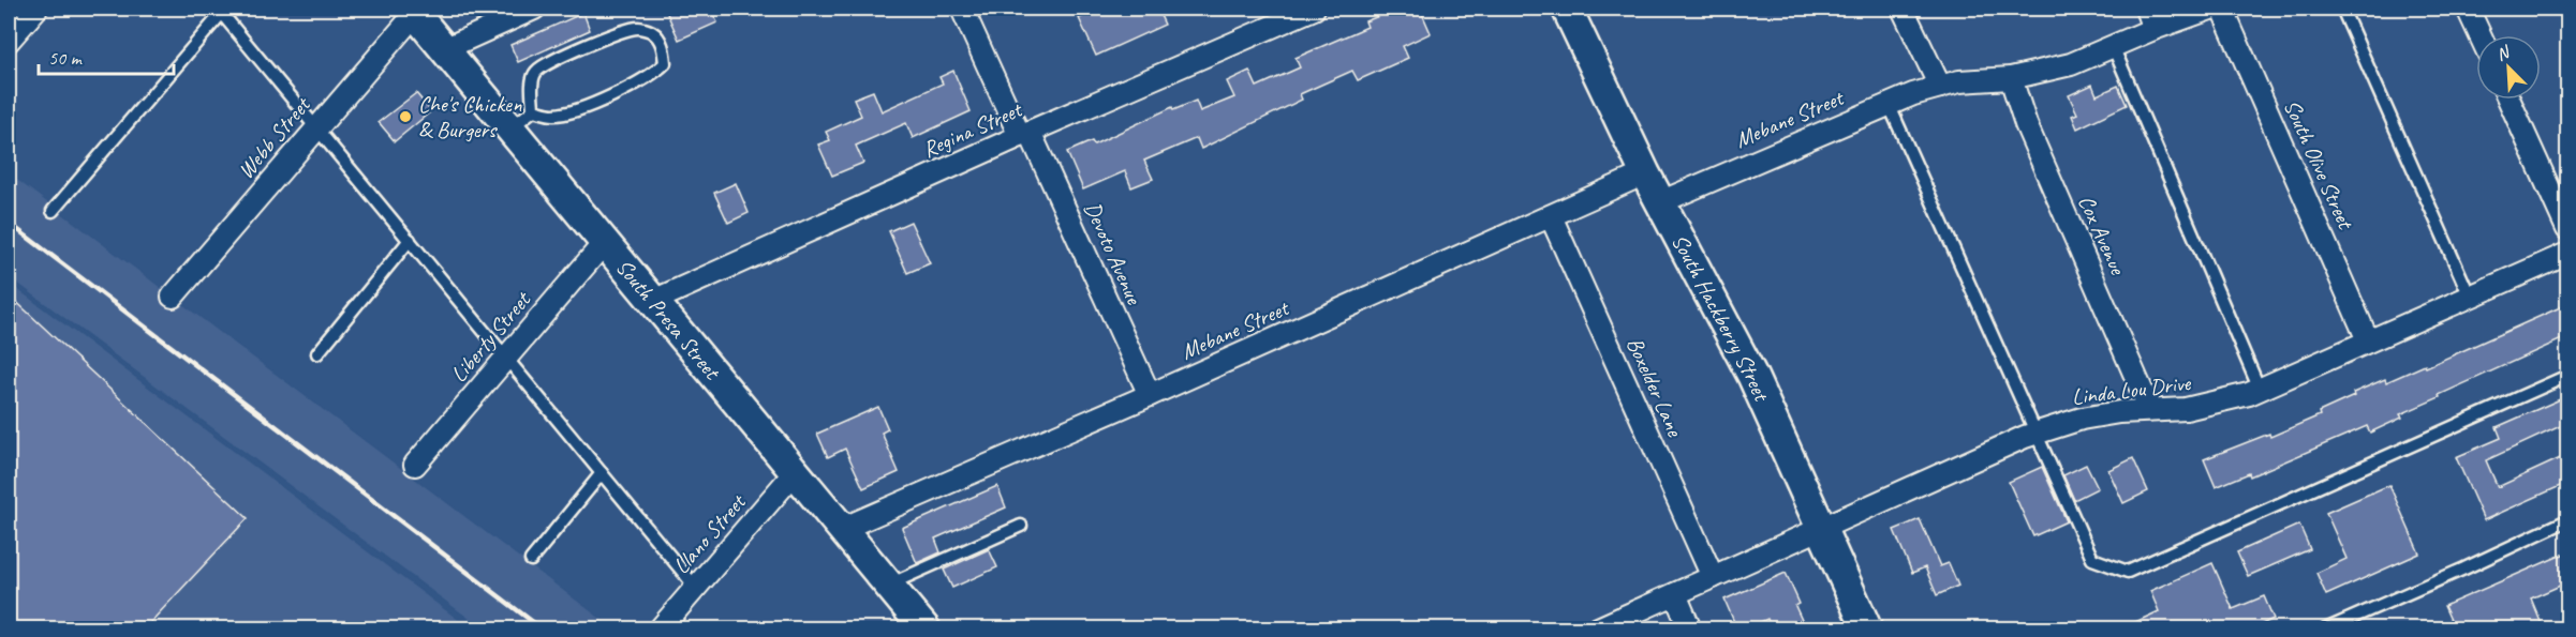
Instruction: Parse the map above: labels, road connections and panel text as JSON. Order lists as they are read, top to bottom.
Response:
{
  "streets": {
    "main road": ["South Hackberry Street", "South Presa Street"],
    "street": [
      "Mebane Street",
      "Regina Street",
      "Webb Street",
      "South Olive Street",
      "Cox Avenue",
      "Devoto Avenue",
      "Liberty Street",
      "Boxelder Lane",
      "Linda Lou Drive",
      "Llano Street"
    ]
  },
  "crossings": [
    ["Mebane Street", "Cox Avenue"],
    ["Mebane Street", "Devoto Avenue"],
    ["Mebane Street", "South Hackberry Street"],
    ["Mebane Street", "South Presa Street"],
    ["Mebane Street", "Boxelder Lane"],
    ["Regina Street", "Devoto Avenue"],
    ["Regina Street", "South Presa Street"],
    ["Webb Street", "South Presa Street"],
    ["South Olive Street", "Linda Lou Drive"],
    ["Cox Avenue", "Linda Lou Drive"],
    ["South Hackberry Street", "Linda Lou Drive"],
    ["South Presa Street", "Liberty Street"],
    ["South Presa Street", "Llano Street"],
    ["Boxelder Lane", "Linda Lou Drive"]
  ],
  "places": ["Che's Chicken & Burgers"],
  "scale_bar": "50 m",
  "north": "top left"
}
